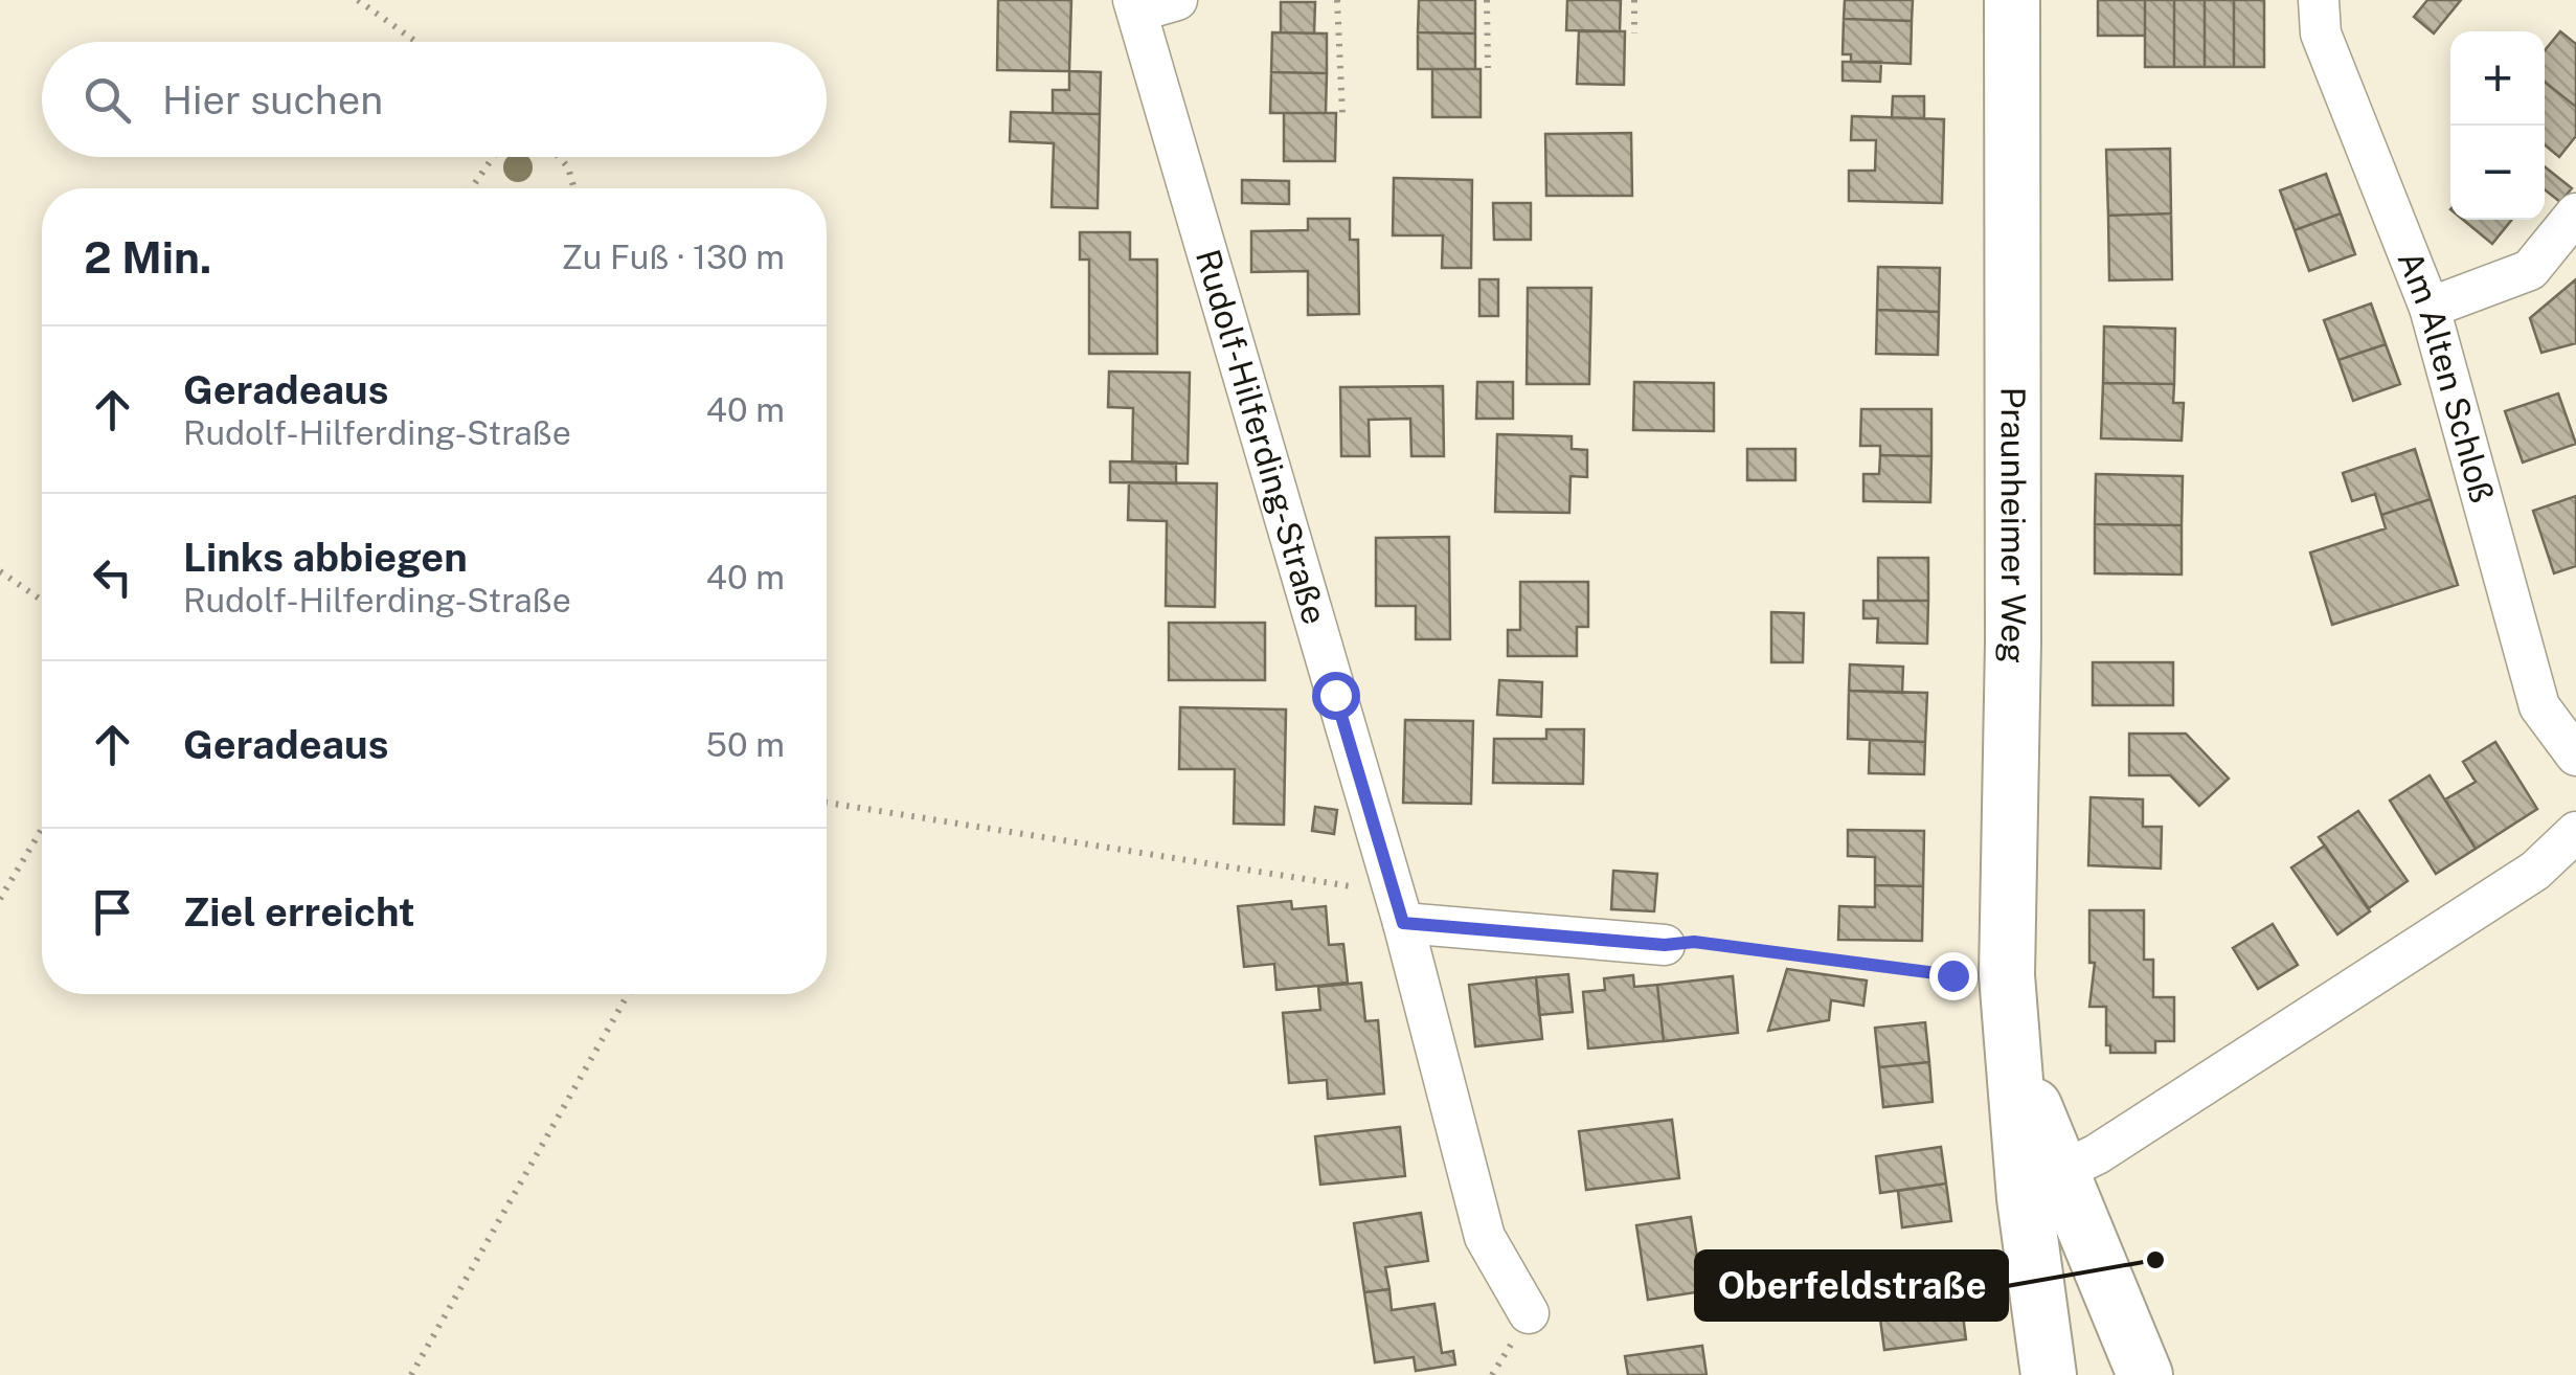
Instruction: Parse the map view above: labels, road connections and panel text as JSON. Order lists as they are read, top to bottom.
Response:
{
  "streets": {
    "main road": ["Praunheimer Weg"],
    "street": ["Am Alten Schloß", "Rudolf-Hilferding-Straße"]
  },
  "places": ["Oberfeldstraße"],
  "page": {
    "map_buttons": ["+", "−"],
    "search": "Hier suchen",
    "heading": ["2 Min.", "Zu Fuß · 130 m"],
    "list": [
      ["Geradeaus", "Rudolf-Hilferding-Straße", "40 m"],
      ["Links abbiegen", "Rudolf-Hilferding-Straße", "40 m"],
      ["Geradeaus", "50 m"],
      "Ziel erreicht"
    ]
  }
}
